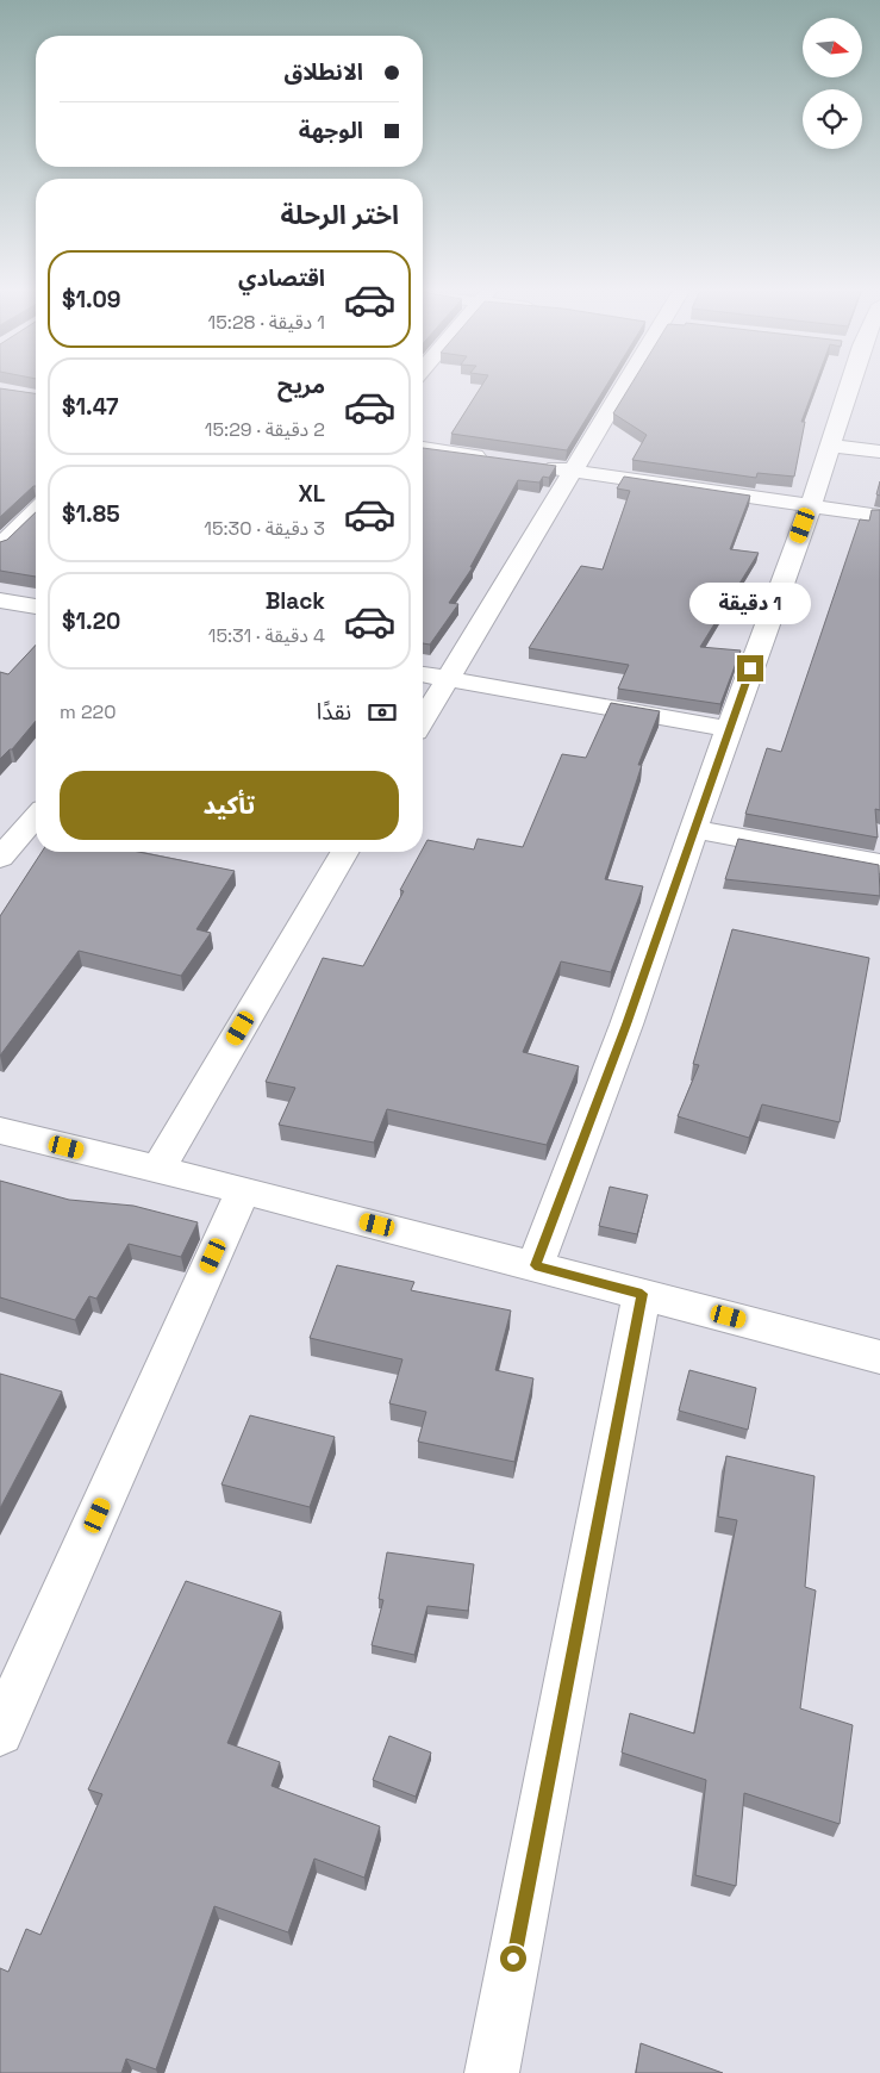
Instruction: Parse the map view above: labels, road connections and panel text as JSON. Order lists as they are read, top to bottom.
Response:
{
  "north": "right",
  "page": {
    "banner": ["الانطلاق", "الوجهة"],
    "heading": "اختر الرحلة",
    "list": [
      {
        "name": "اقتصادي",
        "note": "1 دقيقة · 15:28",
        "value": "$1.09"
      },
      {
        "name": "مريح",
        "note": "2 دقيقة · 15:29",
        "value": "$1.47"
      },
      {
        "name": "XL",
        "note": "3 دقيقة · 15:30",
        "value": "$1.85"
      },
      {
        "name": "Black",
        "note": "4 دقيقة · 15:31",
        "value": "$1.20"
      }
    ],
    "bubble": "1 دقيقة",
    "pay": ["نقدًا", "220 m"],
    "buttons": "تأكيد"
  }
}
